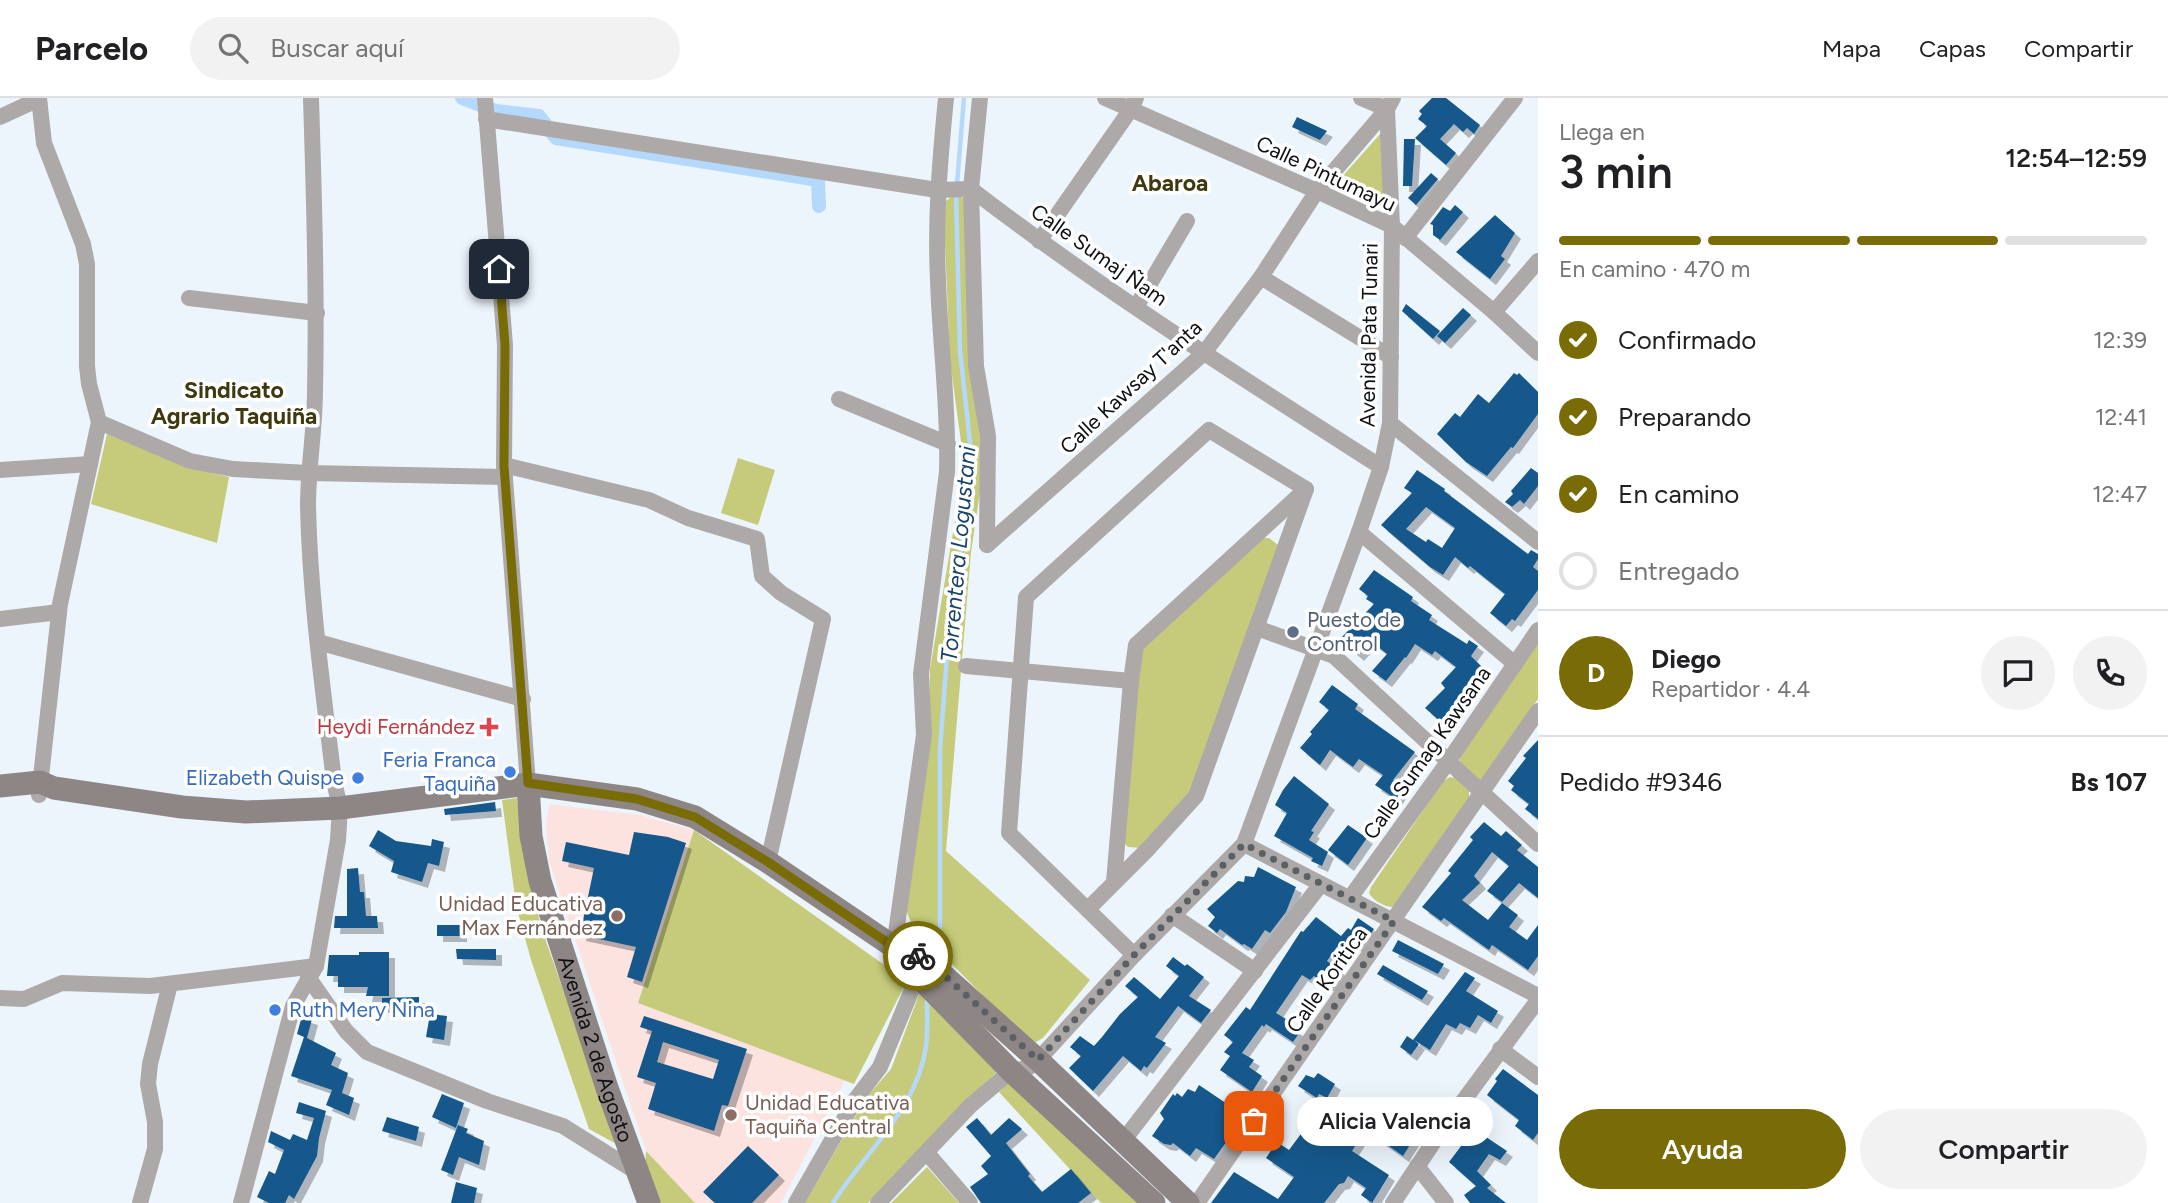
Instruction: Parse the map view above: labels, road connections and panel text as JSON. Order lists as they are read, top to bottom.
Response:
{
  "streets": {
    "main road": ["Avenida 2 de Agosto"],
    "street": [
      "Calle Pintumayu",
      "Calle Sumaj Ñam",
      "Avenida Pata Tunari",
      "Calle Kawsay T'anta",
      "Calle Sumag Kawsana",
      "Calle Koritica"
    ]
  },
  "crossings": [
    ["Calle Pintumayu", "Avenida Pata Tunari"],
    ["Calle Pintumayu", "Calle Kawsay T'anta"],
    ["Calle Sumaj Ñam", "Avenida Pata Tunari"],
    ["Calle Sumaj Ñam", "Calle Kawsay T'anta"],
    ["Avenida Pata Tunari", "Calle Kawsay T'anta"]
  ],
  "districts": ["Abaroa", "Sindicato Agrario Taquiña"],
  "water": ["Torrentera Logustani"],
  "places": {
    "other": [
      "Puesto de Control",
      "Feria Franca Taquiña",
      "Elizabeth Quispe",
      "Unidad Educativa Max Fernández",
      "Ruth Mery Nina",
      "Unidad Educativa Taquiña Central",
      "Alicia Valencia"
    ],
    "health": ["Heydi Fernández"]
  },
  "page": {
    "header": "Parcelo",
    "search": "Buscar aquí",
    "nav": ["Mapa", "Capas", "Compartir"],
    "heading": ["3 min", "Llega en", "12:54–12:59"],
    "panel": [
      "Diego",
      "Repartidor · 4.4",
      "Pedido #9346",
      "Bs 107"
    ],
    "bar": "En camino · 470 m",
    "list": [
      ["Confirmado", "12:39"],
      ["Preparando", "12:41"],
      ["En camino", "12:47"],
      "Entregado"
    ],
    "round": "D",
    "buttons": ["Ayuda", "Compartir"],
    "bubble": "Alicia Valencia"
  }
}
